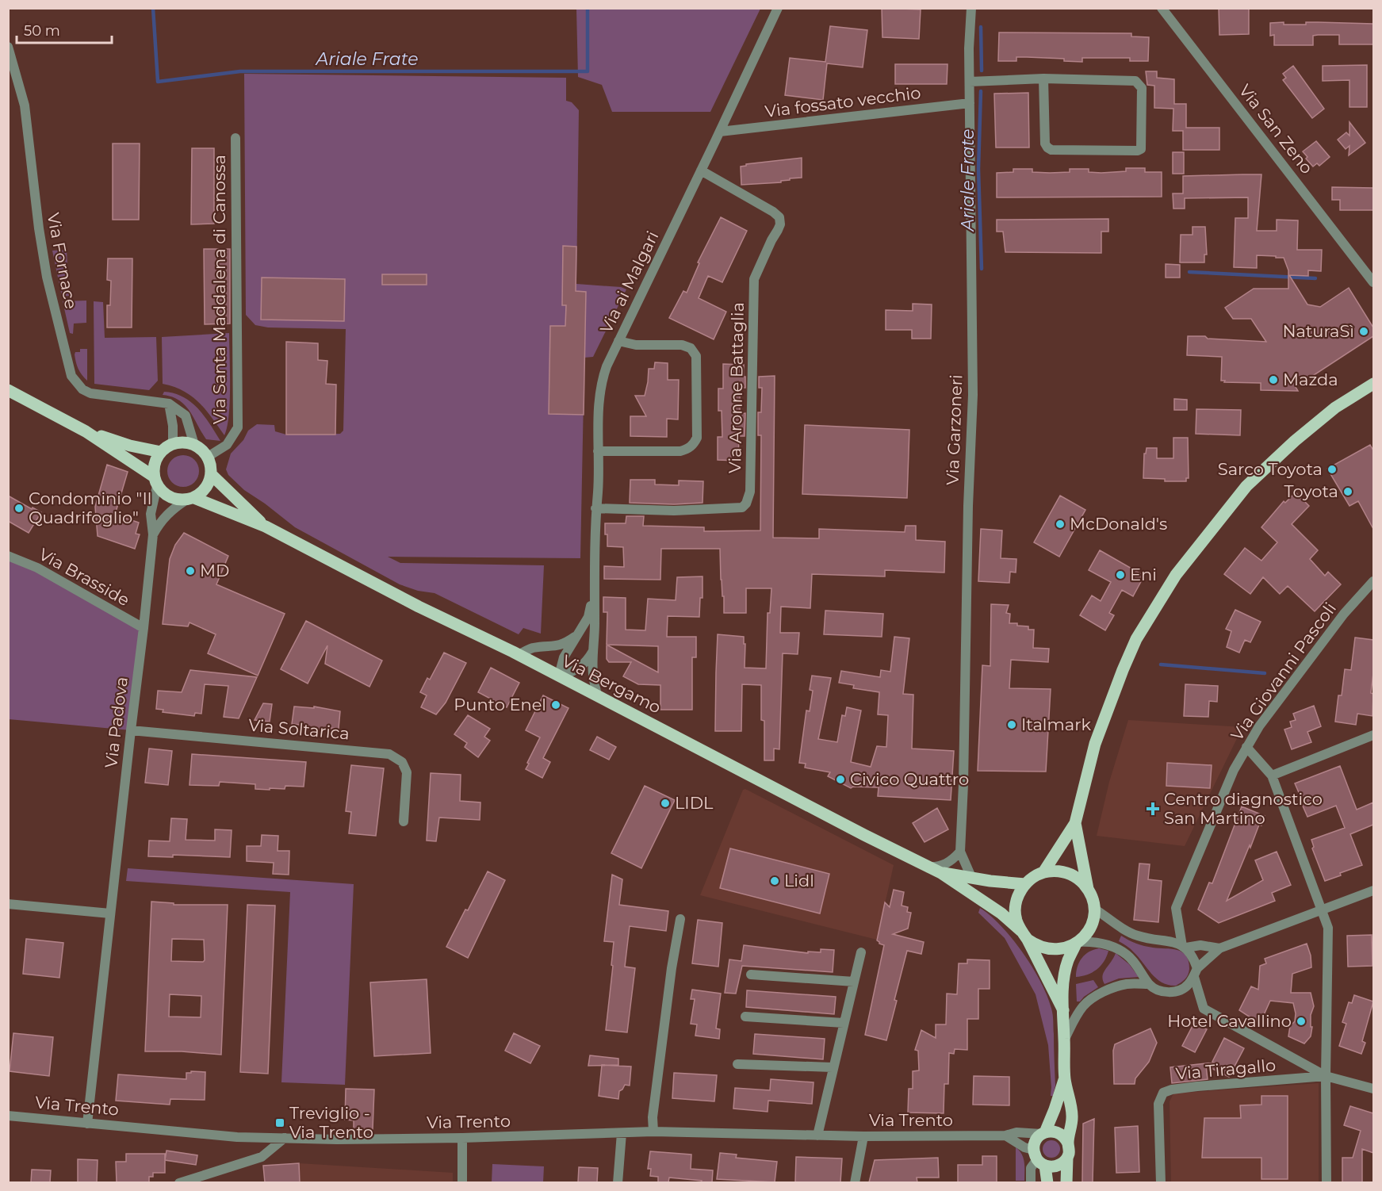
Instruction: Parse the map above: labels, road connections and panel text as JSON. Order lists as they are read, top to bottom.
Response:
{
  "streets": {
    "main road": ["Via Bergamo"],
    "street": [
      "Via fossato vecchio",
      "Via San Zeno",
      "Via Fornace",
      "Via ai Malgari",
      "Via Santa Maddalena di Canossa",
      "Via Aronne Battaglia",
      "Via Garzoneri",
      "Via Brasside",
      "Via Giovanni Pascoli",
      "Via Padova",
      "Via Soltarica",
      "Via Tiragallo",
      "Via Trento"
    ]
  },
  "crossings": [
    ["Via fossato vecchio", "Via ai Malgari"],
    ["Via fossato vecchio", "Via Garzoneri"],
    ["Via ai Malgari", "Via Aronne Battaglia"],
    ["Via ai Malgari", "Via Bergamo"],
    ["Via Santa Maddalena di Canossa", "Via Bergamo"],
    ["Via Santa Maddalena di Canossa", "Via Padova"],
    ["Via Garzoneri", "Via Bergamo"],
    ["Via Brasside", "Via Padova"],
    ["Via Giovanni Pascoli", "Via Tiragallo"],
    ["Via Bergamo", "Via Padova"],
    ["Via Padova", "Via Soltarica"],
    ["Via Padova", "Via Trento"]
  ],
  "water": ["Ariale Frate"],
  "places": {
    "other": [
      "NaturaSì",
      "Mazda",
      "Sarco Toyota",
      "Toyota",
      "Condominio \"Il Quadrifoglio\"",
      "McDonald's",
      "MD",
      "Eni",
      "Punto Enel",
      "Italmark",
      "Civico Quattro",
      "LIDL",
      "Lidl",
      "Hotel Cavallino"
    ],
    "health": ["Centro diagnostico San Martino"],
    "transit": ["Treviglio - Via Trento"]
  },
  "scale_bar": "50 m"
}
